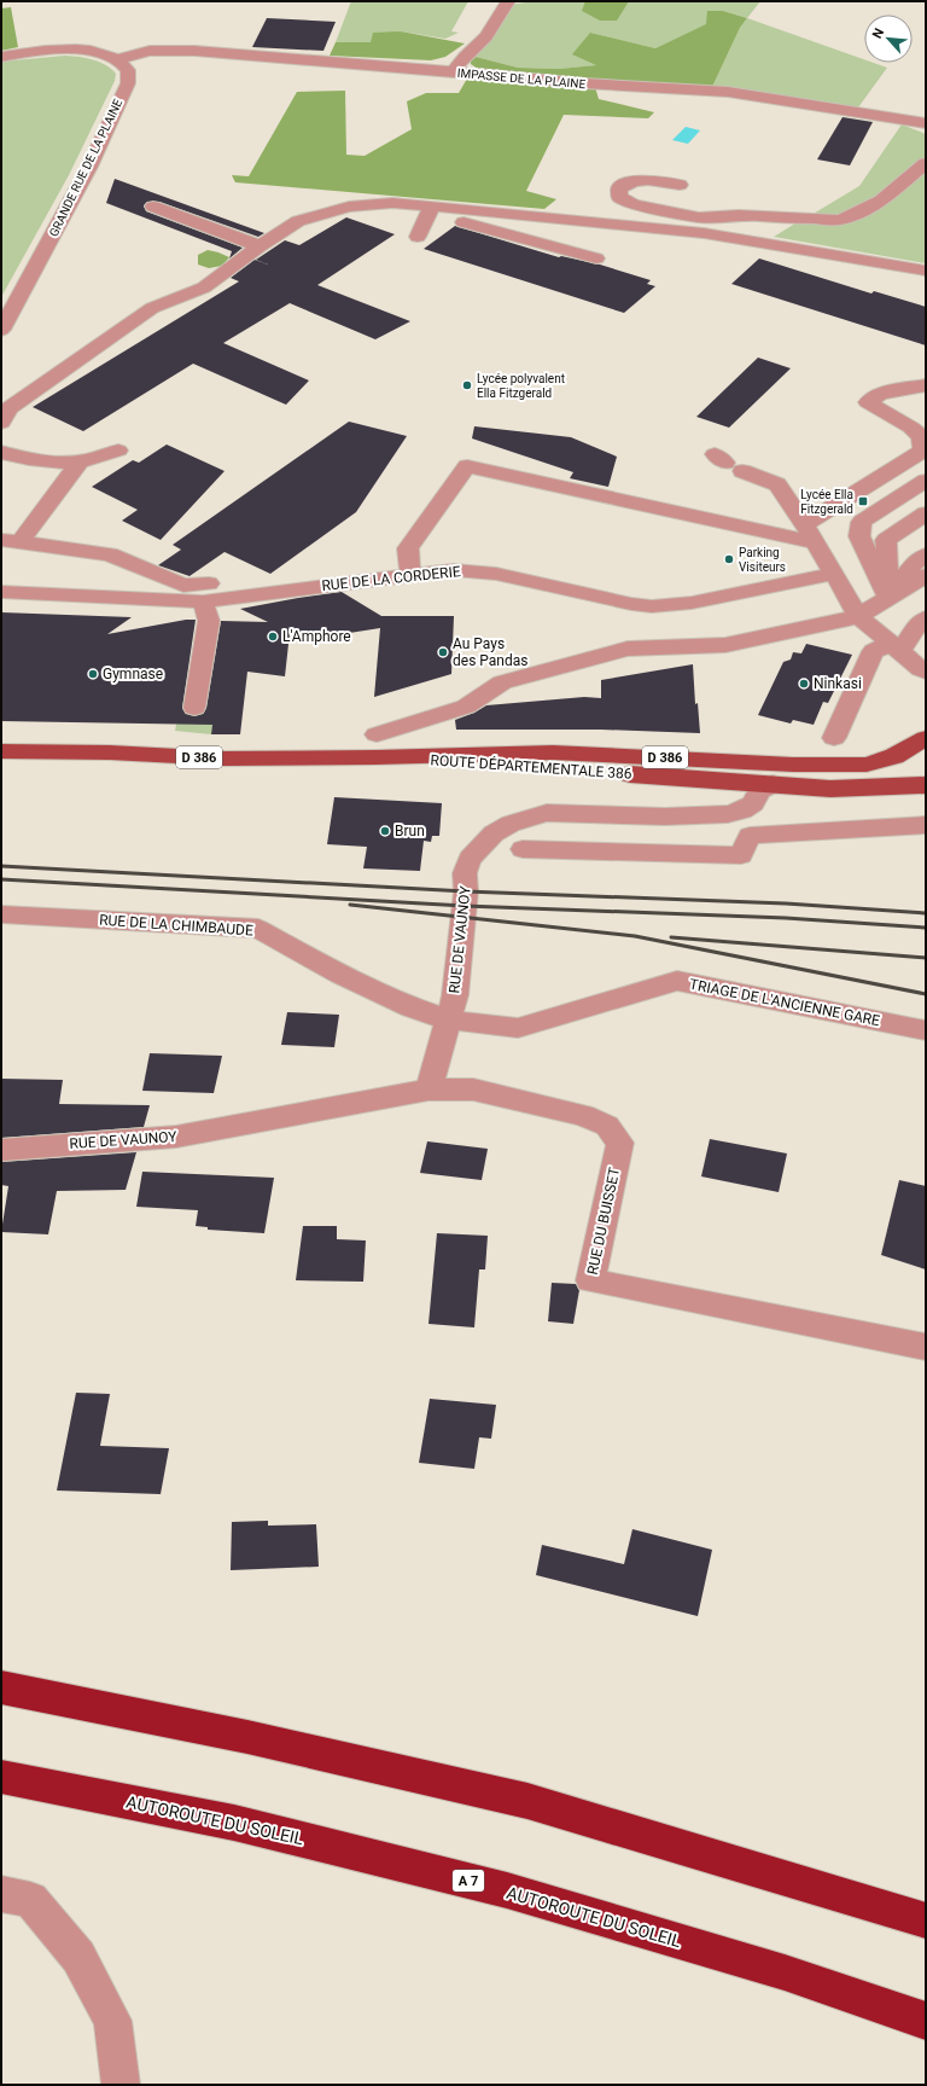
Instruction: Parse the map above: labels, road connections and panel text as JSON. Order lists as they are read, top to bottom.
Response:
{
  "streets": {
    "highway": ["AUTOROUTE DU SOLEIL", "A 7"],
    "main road": ["D 386", "ROUTE DÉPARTEMENTALE 386"],
    "street": [
      "IMPASSE DE LA PLAINE",
      "GRANDE RUE DE LA PLAINE",
      "RUE DE LA CORDERIE",
      "RUE DE LA CHIMBAUDE",
      "RUE DE VAUNOY",
      "TRIAGE DE L'ANCIENNE GARE",
      "RUE DU BUISSET"
    ]
  },
  "crossings": [
    ["IMPASSE DE LA PLAINE", "GRANDE RUE DE LA PLAINE"],
    ["D 386", "ROUTE DÉPARTEMENTALE 386"],
    ["D 386", "RUE DE VAUNOY"],
    ["ROUTE DÉPARTEMENTALE 386", "RUE DE VAUNOY"],
    ["RUE DE LA CHIMBAUDE", "RUE DE VAUNOY"],
    ["RUE DE LA CHIMBAUDE", "TRIAGE DE L'ANCIENNE GARE"],
    ["RUE DE VAUNOY", "TRIAGE DE L'ANCIENNE GARE"],
    ["RUE DE VAUNOY", "RUE DU BUISSET"]
  ],
  "places": {
    "other": [
      "Lycée polyvalent Ella Fitzgerald",
      "Parking Visiteurs",
      "L'Amphore",
      "Au Pays des Pandas",
      "Gymnase",
      "Ninkasi",
      "Brun"
    ],
    "transit": ["Lycée Ella Fitzgerald"]
  },
  "north": "top left"
}
